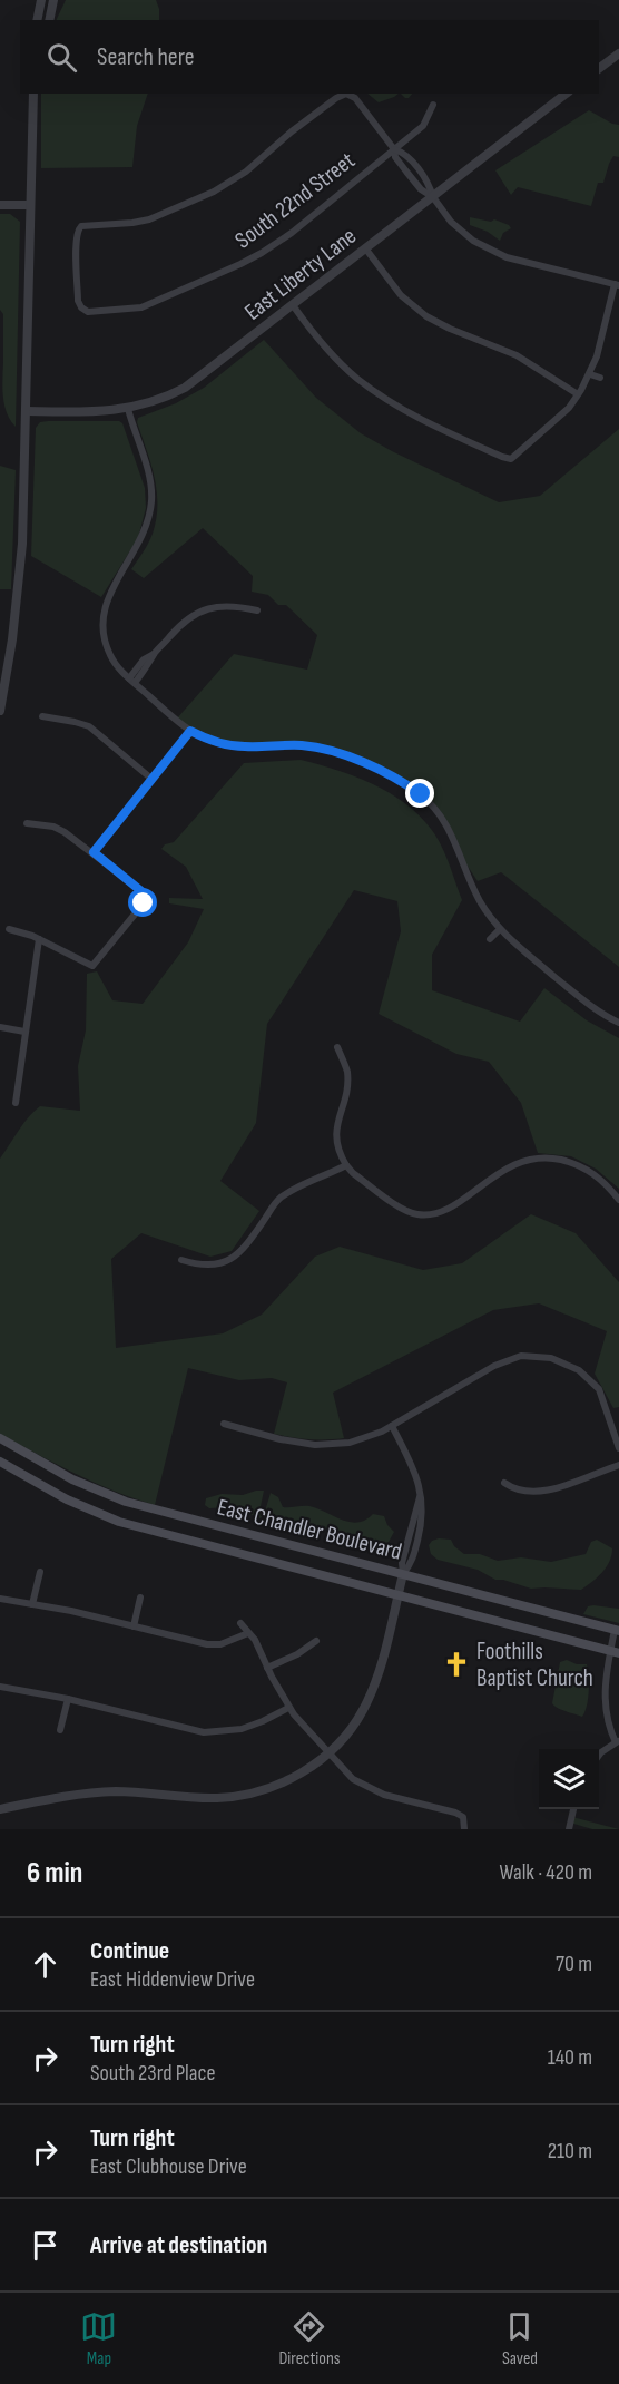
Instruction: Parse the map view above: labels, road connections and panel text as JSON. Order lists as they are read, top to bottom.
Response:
{
  "streets": {
    "main road": ["East Chandler Boulevard"],
    "street": ["South 22nd Street", "East Liberty Lane"]
  },
  "places": {
    "church": ["Foothills Baptist Church"]
  },
  "page": {
    "search": "Search here",
    "heading": ["6 min", "Walk · 420 m"],
    "list": [
      ["Continue", "East Hiddenview Drive", "70 m"],
      ["Turn right", "South 23rd Place", "140 m"],
      ["Turn right", "East Clubhouse Drive", "210 m"],
      "Arrive at destination"
    ],
    "nav": ["Map", "Directions", "Saved"]
  }
}
